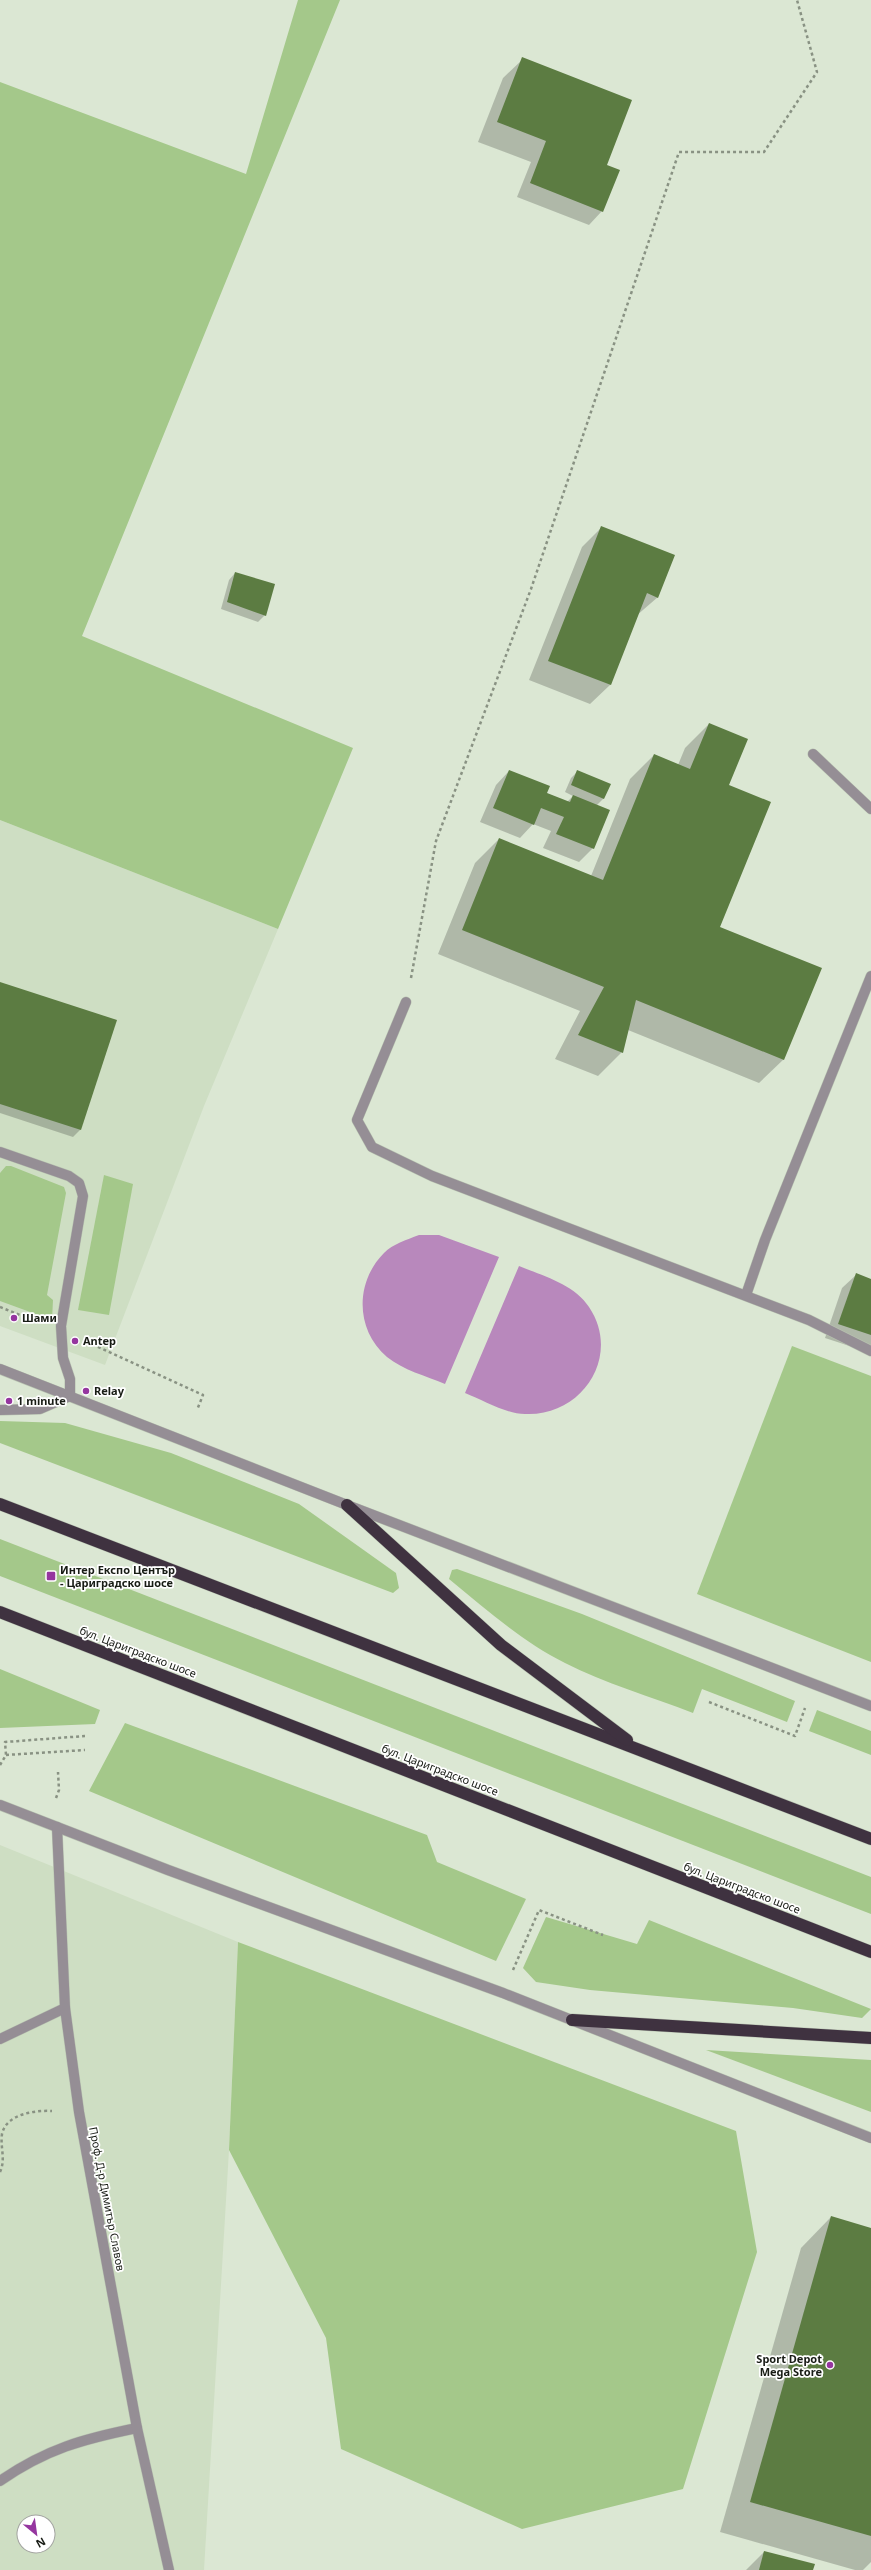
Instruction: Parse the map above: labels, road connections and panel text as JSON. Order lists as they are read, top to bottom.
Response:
{
  "streets": {
    "highway": ["бул. Цариградско шосе"],
    "street": ["Проф. Д-р Димитър Славов"]
  },
  "places": {
    "other": [
      "Шами",
      "Antep",
      "Relay",
      "1 minute",
      "Sport Depot Mega Store"
    ],
    "transit": ["Интер Експо Център - Цариградско шосе"]
  },
  "north": "bottom right"
}
